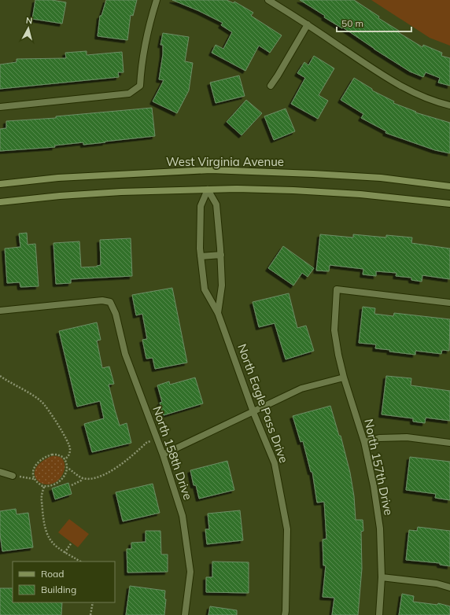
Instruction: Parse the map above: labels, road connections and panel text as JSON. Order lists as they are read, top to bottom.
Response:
{
  "streets": {
    "main road": ["West Virginia Avenue"],
    "street": ["North Eagle Pass Drive", "North 158th Drive", "North 157th Drive"]
  },
  "legend": ["Road", "Building"],
  "scale_bar": "50 m",
  "north": "top"
}
